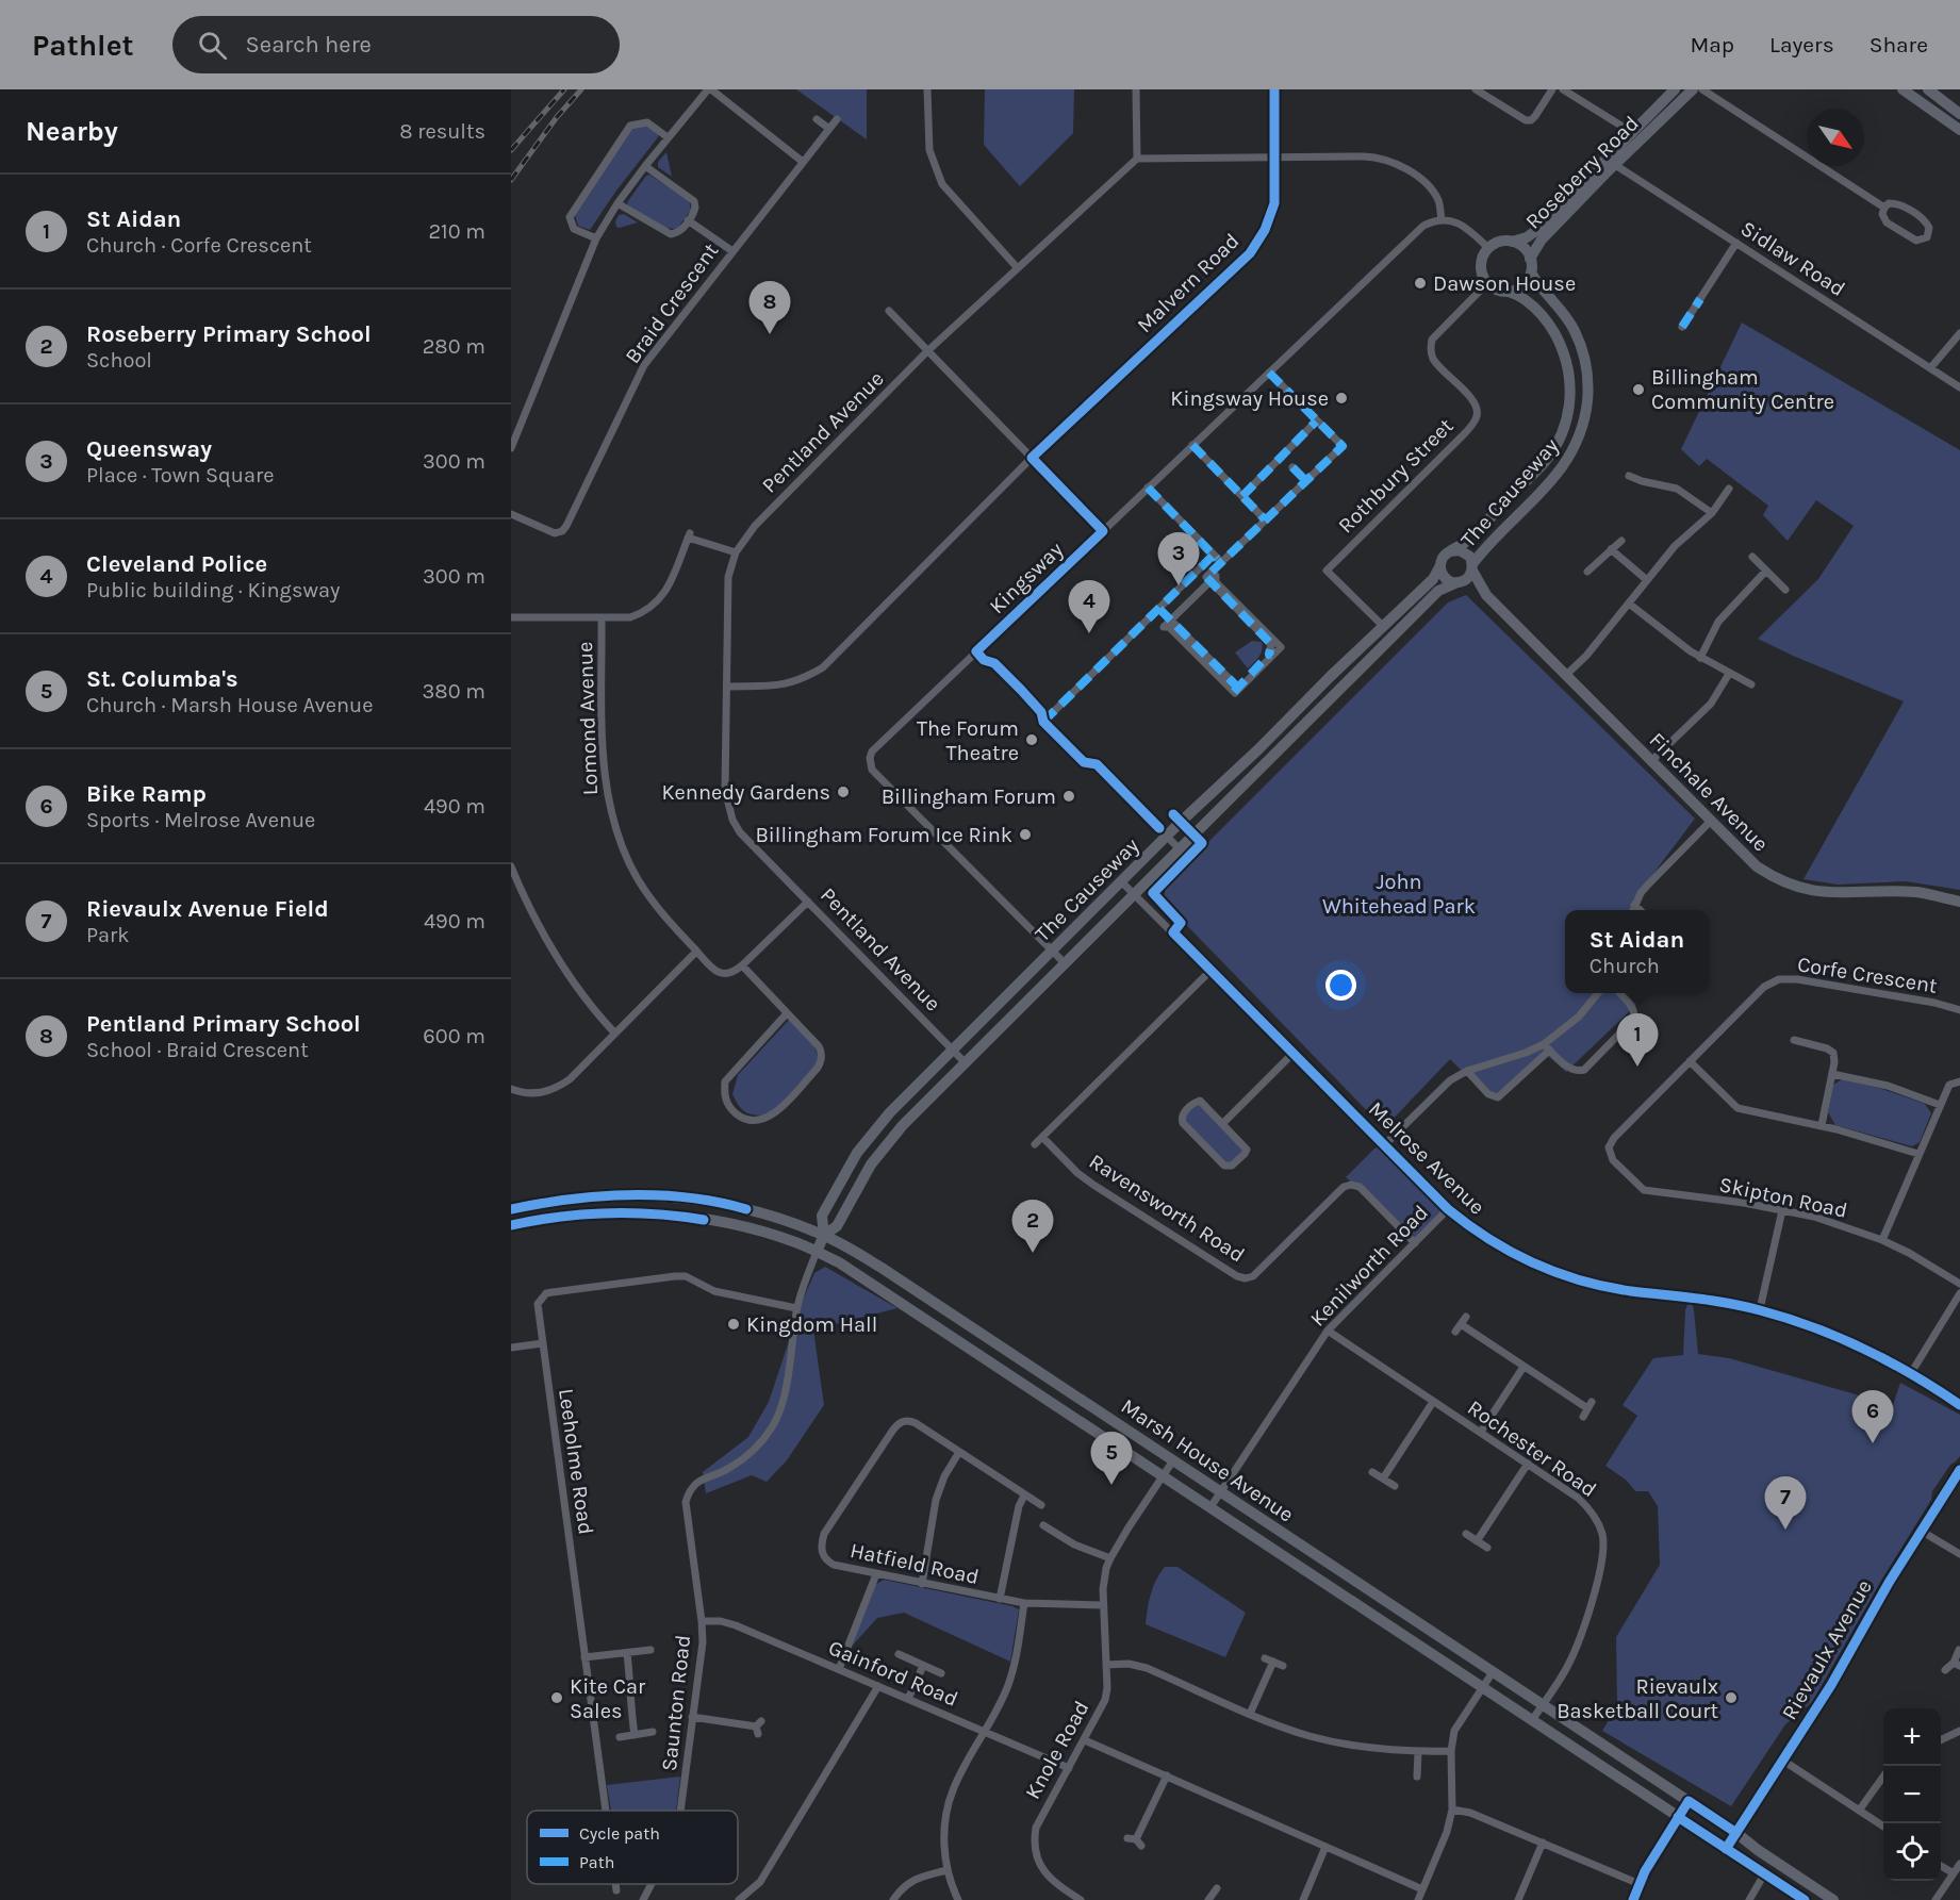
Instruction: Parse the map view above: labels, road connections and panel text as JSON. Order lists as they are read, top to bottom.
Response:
{
  "streets": {
    "street": [
      "Roseberry Road",
      "Sidlaw Road",
      "Malvern Road",
      "Braid Crescent",
      "Pentland Avenue",
      "Rothbury Street",
      "The Causeway",
      "Kingsway",
      "Lomond Avenue",
      "Finchale Avenue",
      "Corfe Crescent",
      "Melrose Avenue",
      "Skipton Road",
      "Ravensworth Road",
      "Kenilworth Road",
      "Rochester Road",
      "Marsh House Avenue",
      "Leeholme Road",
      "Hatfield Road",
      "Rievaulx Avenue",
      "Gainford Road",
      "Saunton Road",
      "Knole Road"
    ]
  },
  "crossings": [
    ["Roseberry Road", "Sidlaw Road"],
    ["Roseberry Road", "Rothbury Street"],
    ["Roseberry Road", "The Causeway"],
    ["Malvern Road", "Pentland Avenue"],
    ["Pentland Avenue", "The Causeway"],
    ["Rothbury Street", "The Causeway"],
    ["The Causeway", "Kingsway"],
    ["The Causeway", "Finchale Avenue"],
    ["The Causeway", "Melrose Avenue"],
    ["The Causeway", "Marsh House Avenue"],
    ["Corfe Crescent", "Skipton Road"],
    ["Melrose Avenue", "Kenilworth Road"],
    ["Ravensworth Road", "Kenilworth Road"],
    ["Kenilworth Road", "Rochester Road"],
    ["Kenilworth Road", "Marsh House Avenue"],
    ["Rochester Road", "Marsh House Avenue"],
    ["Marsh House Avenue", "Rievaulx Avenue"],
    ["Marsh House Avenue", "Knole Road"],
    ["Leeholme Road", "Saunton Road"],
    ["Hatfield Road", "Knole Road"],
    ["Gainford Road", "Saunton Road"],
    ["Gainford Road", "Knole Road"]
  ],
  "parks": ["John Whitehead Park"],
  "places": [
    "Dawson House",
    "Billingham Community Centre",
    "Kingsway House",
    "The Forum Theatre",
    "Kennedy Gardens",
    "Billingham Forum",
    "Billingham Forum Ice Rink",
    "Kingdom Hall",
    "Kite Car Sales",
    "Rievaulx Basketball Court"
  ],
  "legend": ["Cycle path", "Path"],
  "north": "bottom right",
  "page": {
    "header": "Pathlet",
    "search": "Search here",
    "nav": ["Map", "Layers", "Share"],
    "heading": ["Nearby", "8 results"],
    "list": [
      {
        "mark": "1",
        "name": "St Aidan",
        "note": "Church · Corfe Crescent",
        "value": "210 m"
      },
      {
        "mark": "2",
        "name": "Roseberry Primary School",
        "note": "School",
        "value": "280 m"
      },
      {
        "mark": "3",
        "name": "Queensway",
        "note": "Place · Town Square",
        "value": "300 m"
      },
      {
        "mark": "4",
        "name": "Cleveland Police",
        "note": "Public building · Kingsway",
        "value": "300 m"
      },
      {
        "mark": "5",
        "name": "St. Columba's",
        "note": "Church · Marsh House Avenue",
        "value": "380 m"
      },
      {
        "mark": "6",
        "name": "Bike Ramp",
        "note": "Sports · Melrose Avenue",
        "value": "490 m"
      },
      {
        "mark": "7",
        "name": "Rievaulx Avenue Field",
        "note": "Park",
        "value": "490 m"
      },
      {
        "mark": "8",
        "name": "Pentland Primary School",
        "note": "School · Braid Crescent",
        "value": "600 m"
      }
    ],
    "pins": [
      "8",
      "3",
      "4",
      "1",
      "2",
      "6",
      "5",
      "7"
    ],
    "popup": ["St Aidan", "Church"],
    "map_buttons": ["+", "−"]
  }
}
